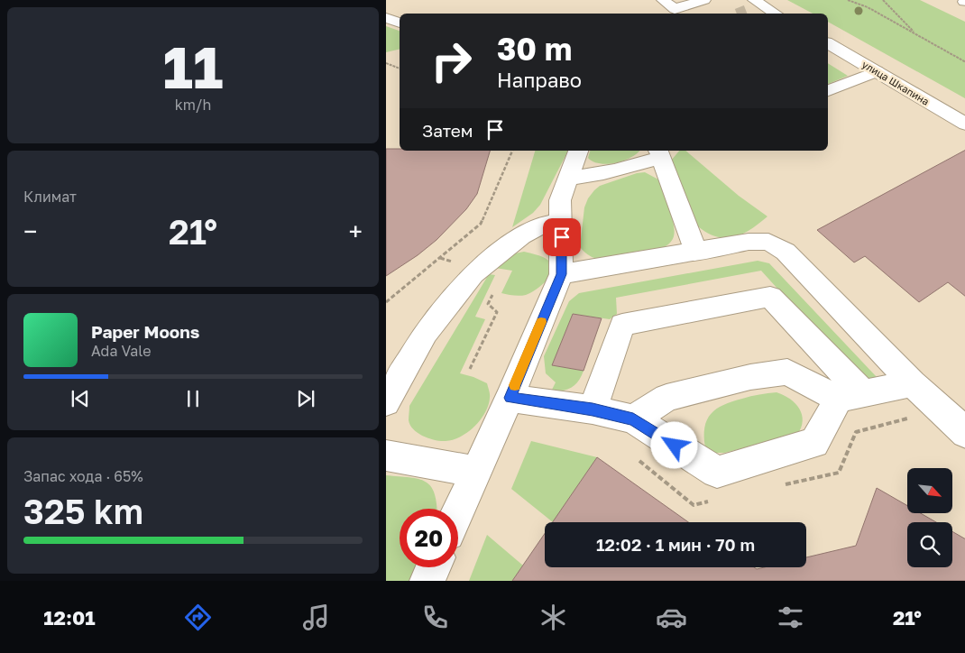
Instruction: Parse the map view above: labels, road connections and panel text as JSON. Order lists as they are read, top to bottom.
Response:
{
  "streets": {
    "main road": ["улица Шкапина"]
  },
  "north": "bottom right",
  "page": {
    "tile": [
      ["11", "km/h"],
      "Климат",
      ["Запас хода · 65%", "325 km"]
    ],
    "turn": ["30 m", "Направо"],
    "then": "Затем",
    "heat": ["−", "21°", "+"],
    "song": ["Paper Moons", "Ada Vale"],
    "limit": "20",
    "trip": "12:02 · 1 мин · 70 m",
    "tabs": ["12:01", "21°"]
  }
}
